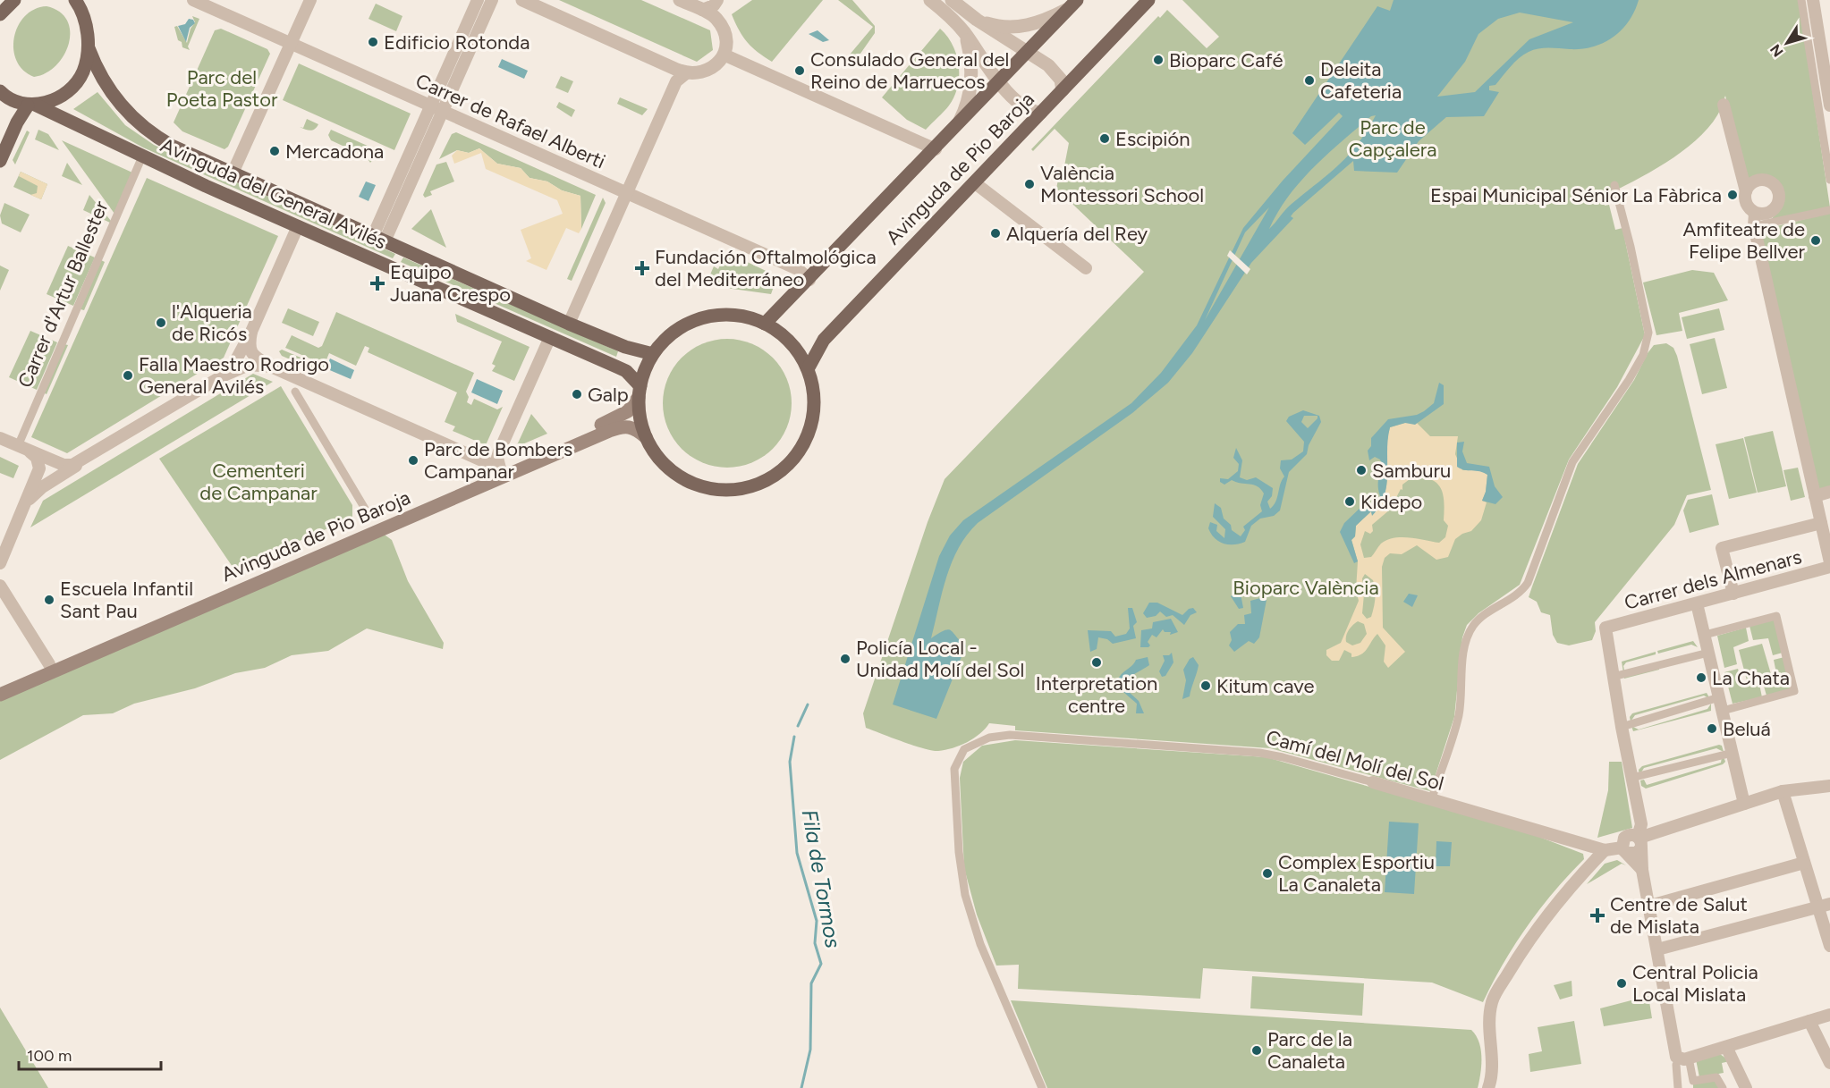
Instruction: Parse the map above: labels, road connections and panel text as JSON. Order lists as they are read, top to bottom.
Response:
{
  "streets": {
    "main road": ["Avinguda de Pio Baroja", "Avinguda del General Avilés"],
    "street": [
      "Carrer de Rafael Alberti",
      "Carrer d'Artur Ballester",
      "Carrer dels Almenars",
      "Camí del Molí del Sol"
    ]
  },
  "crossings": [
    ["Carrer de Rafael Alberti", "Avinguda de Pio Baroja"],
    ["Avinguda de Pio Baroja", "Avinguda del General Avilés"],
    ["Avinguda del General Avilés", "Carrer d'Artur Ballester"]
  ],
  "water": ["Fila de Tormos"],
  "parks": [
    "Parc del Poeta Pastor",
    "Parc de Capçalera",
    "Cementeri de Campanar",
    "Bioparc València"
  ],
  "places": {
    "other": [
      "Edificio Rotonda",
      "Bioparc Café",
      "Consulado General del Reino de Marruecos",
      "Deleita Cafeteria",
      "Escipión",
      "Mercadona",
      "València Montessori School",
      "Espai Municipal Sénior La Fàbrica",
      "Alquería del Rey",
      "Amfiteatre de Felipe Bellver",
      "l'Alqueria de Ricós",
      "Falla Maestro Rodrigo General Avilés",
      "Galp",
      "Parc de Bombers Campanar",
      "Samburu",
      "Kidepo",
      "Escuela Infantil Sant Pau",
      "Policía Local - Unidad Molí del Sol",
      "Interpretation centre",
      "La Chata",
      "Kitum cave",
      "Beluá",
      "Complex Esportiu La Canaleta",
      "Central Policia Local Mislata",
      "Parc de la Canaleta"
    ],
    "health": ["Fundación Oftalmológica del Mediterráneo", "Equipo Juana Crespo", "Centre de Salut de Mislata"]
  },
  "scale_bar": "100 m",
  "north": "bottom left"
}
